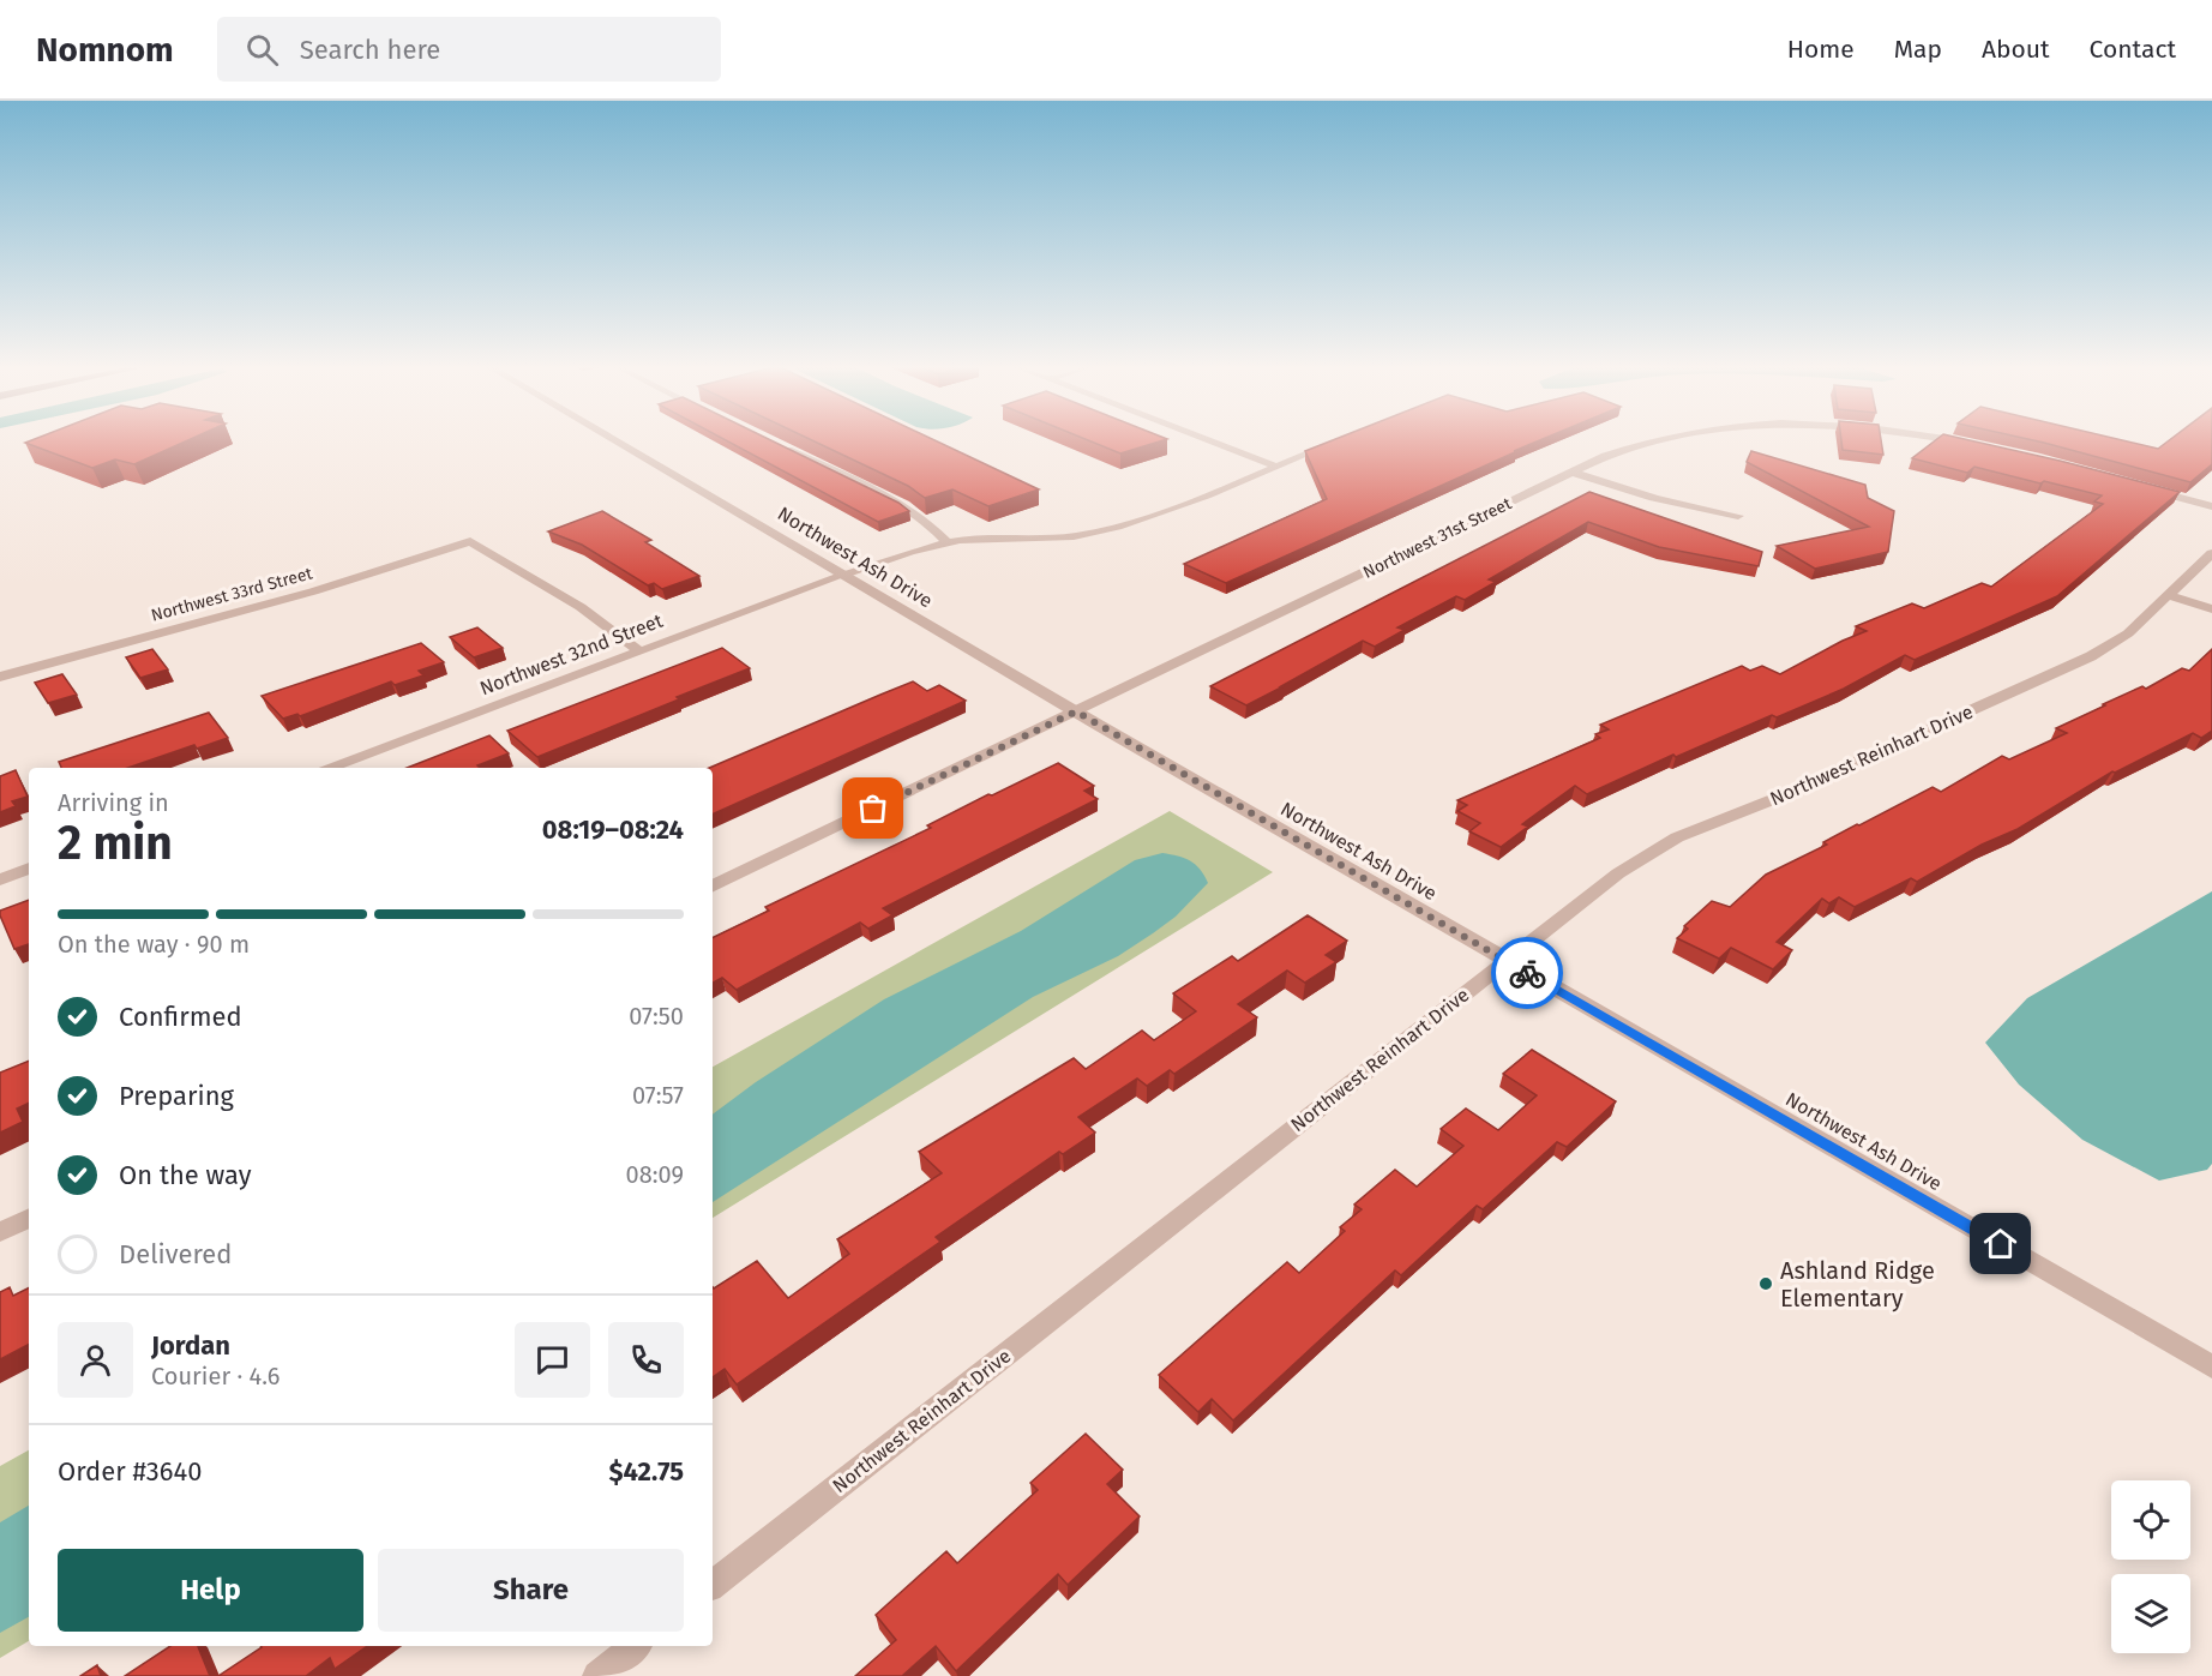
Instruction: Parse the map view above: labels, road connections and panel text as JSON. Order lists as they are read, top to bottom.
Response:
{
  "streets": {
    "street": [
      "Northwest 31st Street",
      "Northwest Ash Drive",
      "Northwest 33rd Street",
      "Northwest 32nd Street",
      "Northwest Reinhart Drive"
    ]
  },
  "crossings": [
    ["Northwest 31st Street", "Northwest Ash Drive"],
    ["Northwest Ash Drive", "Northwest 32nd Street"],
    ["Northwest Ash Drive", "Northwest Reinhart Drive"],
    ["Northwest 33rd Street", "Northwest 32nd Street"]
  ],
  "places": ["Ashland Ridge Elementary"],
  "page": {
    "header": "Nomnom",
    "search": "Search here",
    "nav": [
      "Home",
      "Map",
      "About",
      "Contact"
    ],
    "heading": ["2 min", "Arriving in", "08:19–08:24"],
    "panel": [
      "Jordan",
      "Courier · 4.6",
      "Order #3640",
      "$42.75"
    ],
    "bar": "On the way · 90 m",
    "list": [
      ["Confirmed", "07:50"],
      ["Preparing", "07:57"],
      ["On the way", "08:09"],
      "Delivered"
    ],
    "buttons": ["Help", "Share"]
  }
}
